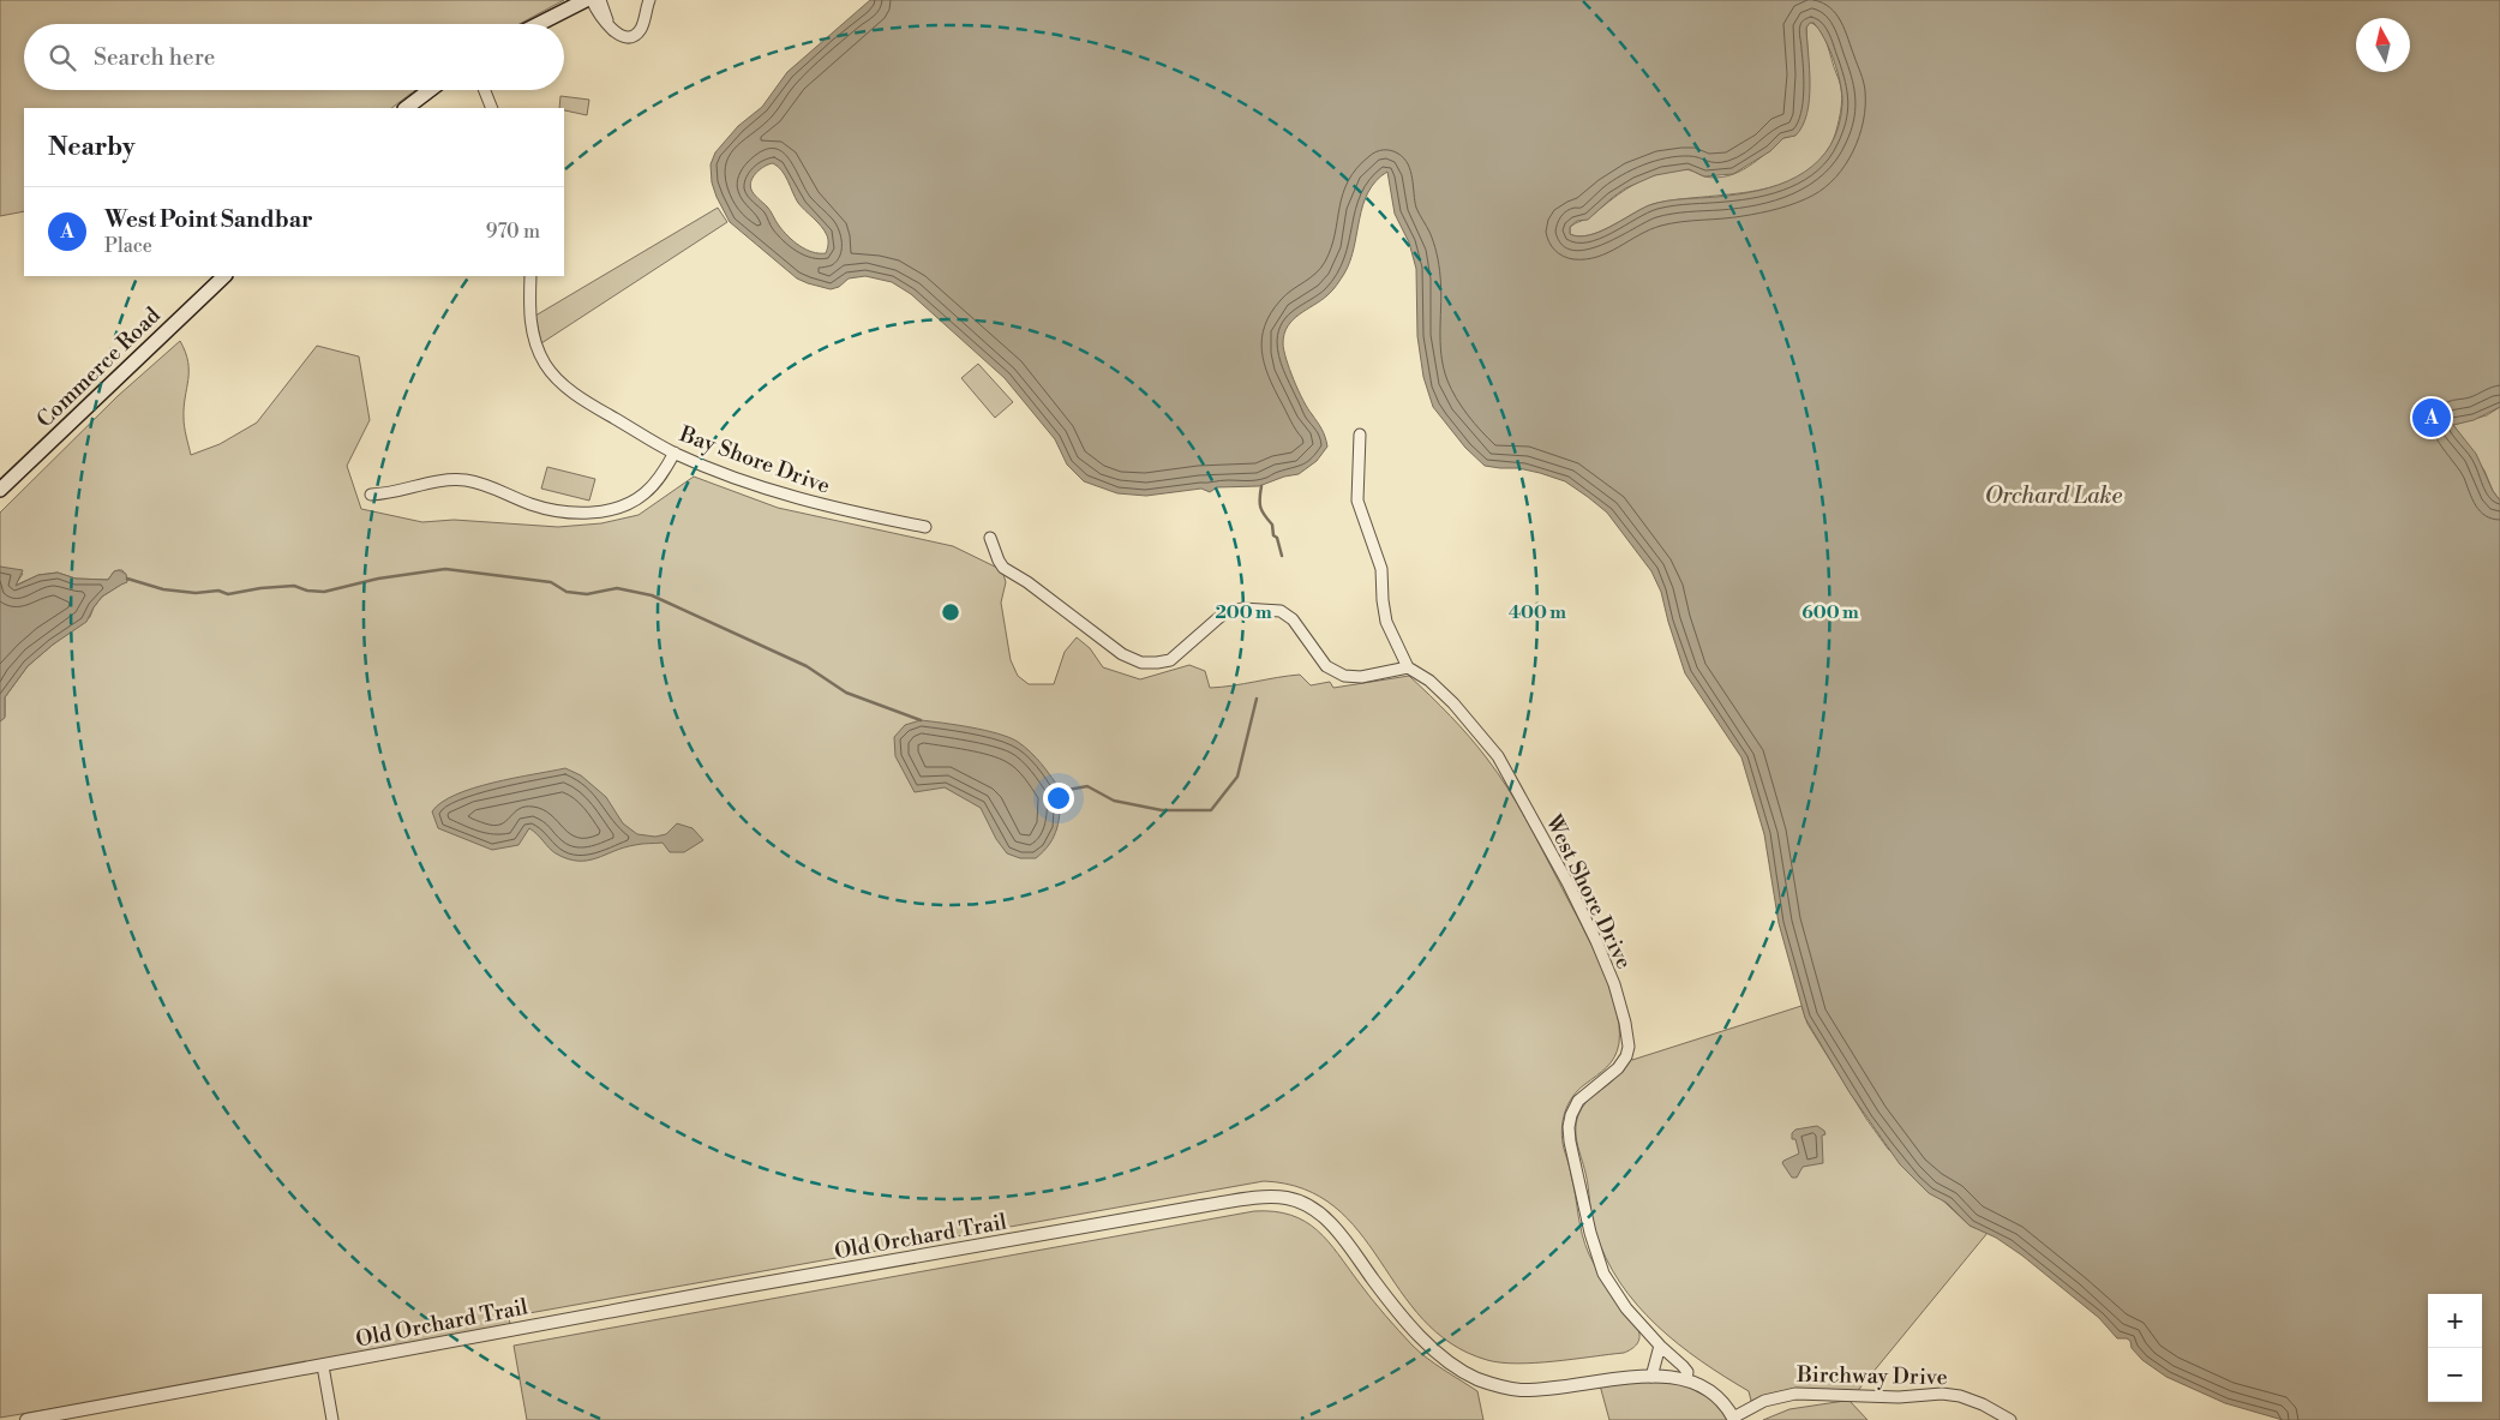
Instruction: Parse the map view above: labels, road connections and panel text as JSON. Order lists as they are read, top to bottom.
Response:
{
  "streets": {
    "main road": ["Commerce Road"],
    "street": [
      "Bay Shore Drive",
      "West Shore Drive",
      "Old Orchard Trail",
      "Birchway Drive"
    ]
  },
  "crossings": [
    ["West Shore Drive", "Old Orchard Trail"],
    ["Old Orchard Trail", "Birchway Drive"]
  ],
  "water": ["Orchard Lake"],
  "north": "top",
  "page": {
    "search": "Search here",
    "heading": "Nearby",
    "list": [
      {
        "mark": "A",
        "name": "West Point Sandbar",
        "note": "Place",
        "value": "970 m"
      }
    ],
    "pins": "A",
    "map_buttons": ["+", "−"]
  },
  "rings": ["200 m", "400 m", "600 m"]
}
